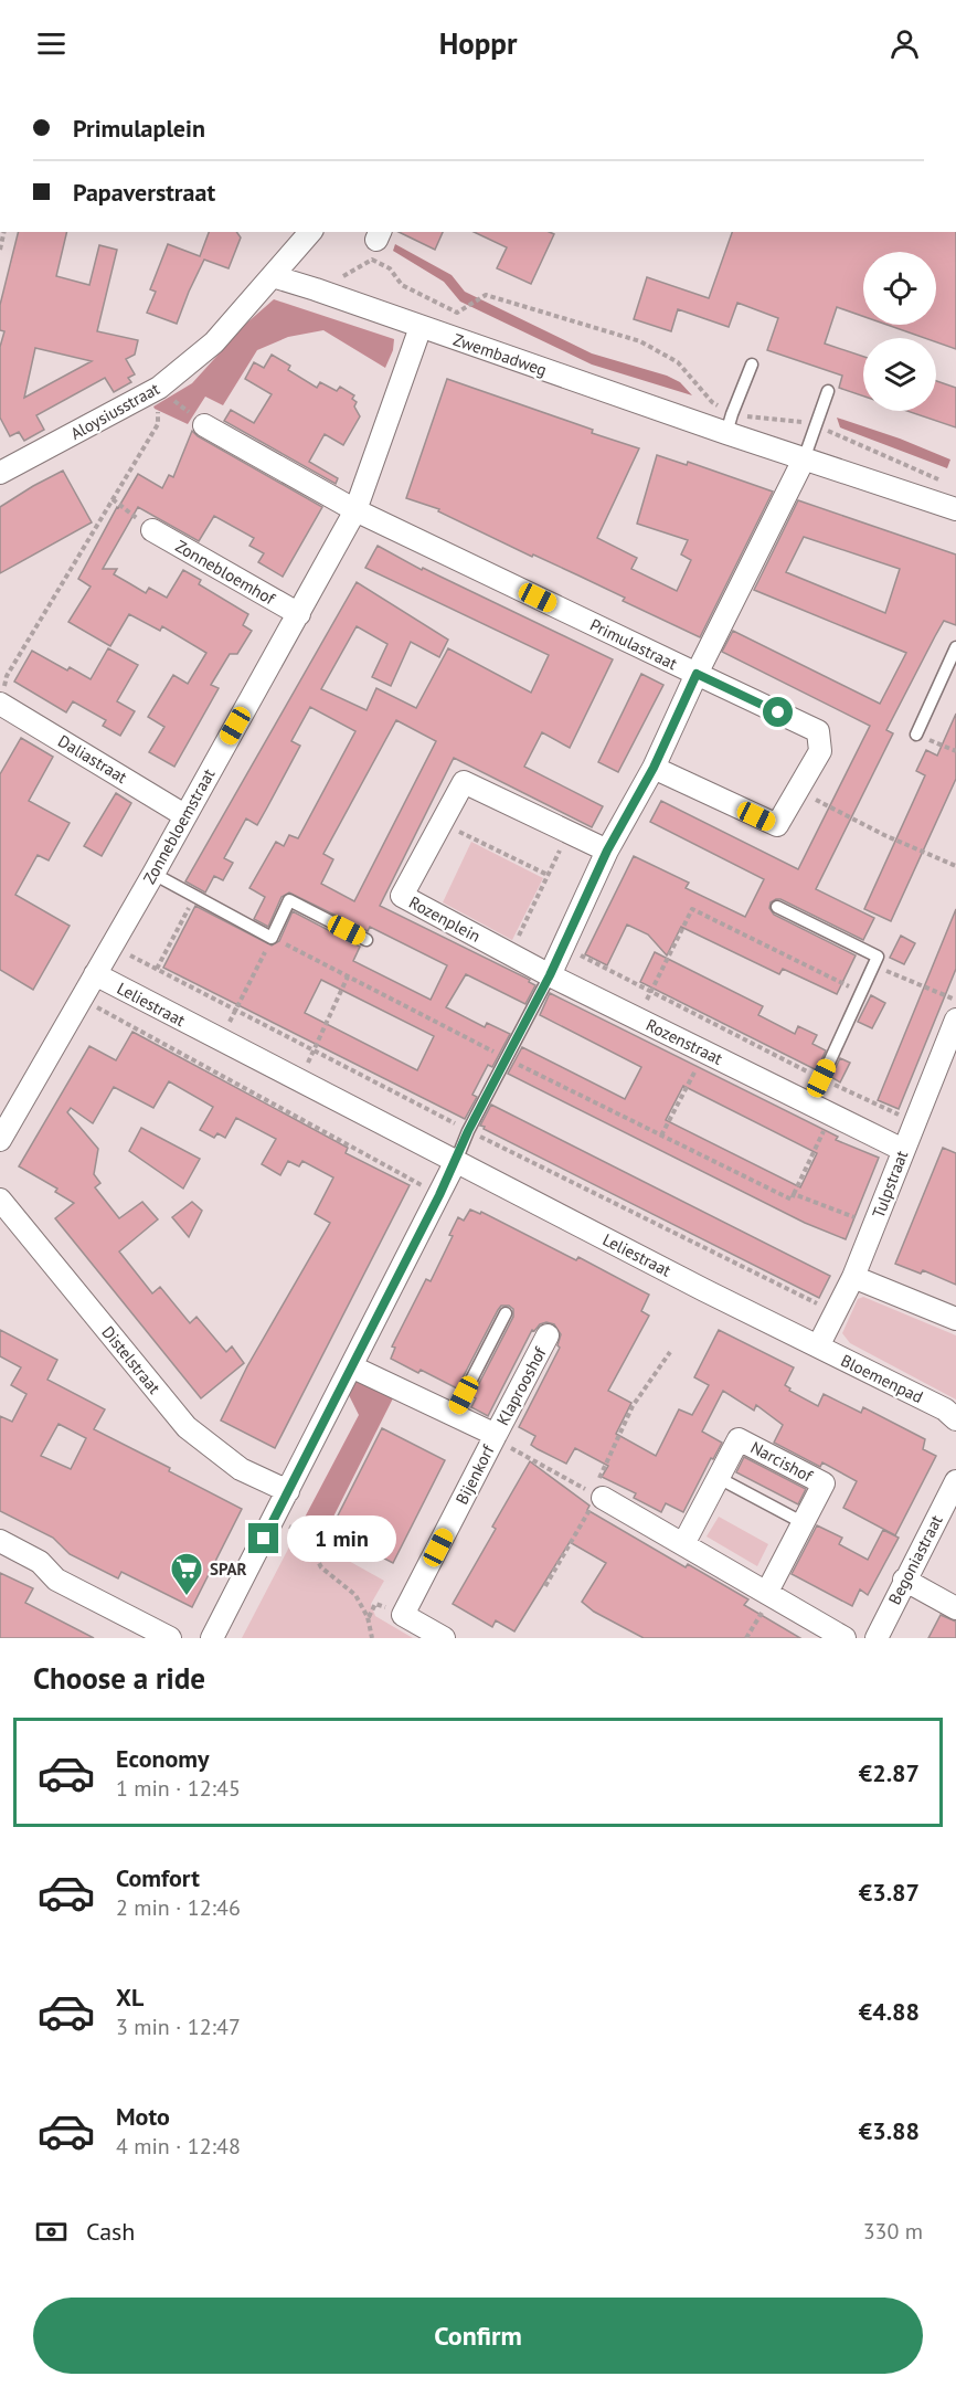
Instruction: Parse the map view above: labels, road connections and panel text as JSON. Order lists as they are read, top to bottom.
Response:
{
  "streets": {
    "street": [
      "Zwembadweg",
      "Aloysiusstraat",
      "Zonnebloemhof",
      "Primulastraat",
      "Daliastraat",
      "Zonnebloemstraat",
      "Rozenplein",
      "Leliestraat",
      "Rozenstraat",
      "Tulpstraat",
      "Distelstraat",
      "Bloemenpad",
      "Klaprooshof",
      "Narcishof",
      "Bijenkorf",
      "Begoniastraat"
    ]
  },
  "crossings": [
    ["Zwembadweg", "Aloysiusstraat"],
    ["Zwembadweg", "Primulastraat"],
    ["Zwembadweg", "Zonnebloemstraat"],
    ["Zonnebloemhof", "Zonnebloemstraat"],
    ["Primulastraat", "Zonnebloemstraat"],
    ["Daliastraat", "Zonnebloemstraat"],
    ["Zonnebloemstraat", "Leliestraat"],
    ["Rozenplein", "Rozenstraat"],
    ["Leliestraat", "Tulpstraat"],
    ["Leliestraat", "Bloemenpad"],
    ["Rozenstraat", "Tulpstraat"],
    ["Tulpstraat", "Bloemenpad"],
    ["Klaprooshof", "Bijenkorf"]
  ],
  "places": {
    "supermarket": ["SPAR"]
  },
  "page": {
    "header": "Hoppr",
    "banner": ["Primulaplein", "Papaverstraat"],
    "bubble": "1 min",
    "heading": "Choose a ride",
    "list": [
      {
        "name": "Economy",
        "note": "1 min · 12:45",
        "value": "€2.87"
      },
      {
        "name": "Comfort",
        "note": "2 min · 12:46",
        "value": "€3.87"
      },
      {
        "name": "XL",
        "note": "3 min · 12:47",
        "value": "€4.88"
      },
      {
        "name": "Moto",
        "note": "4 min · 12:48",
        "value": "€3.88"
      }
    ],
    "pay": ["Cash", "330 m"],
    "buttons": "Confirm"
  }
}
